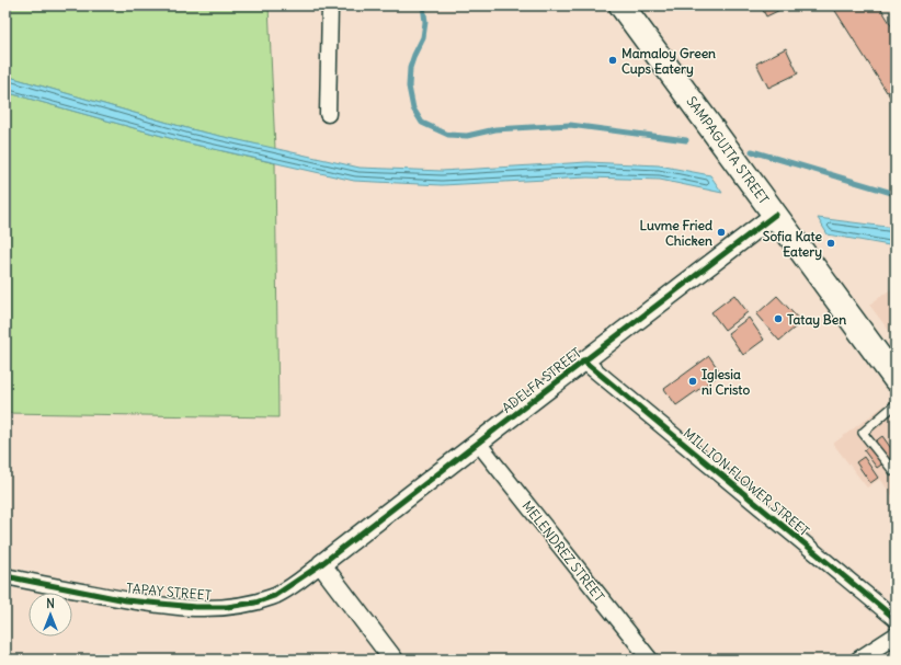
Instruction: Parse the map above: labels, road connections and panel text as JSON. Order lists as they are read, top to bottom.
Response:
{
  "streets": {
    "highway": ["SAMPAGUITA STREET"],
    "street": [
      "ADELFA STREET",
      "MILLION FLOWER STREET",
      "MELENDREZ STREET",
      "TAPAY STREET"
    ]
  },
  "crossings": [
    ["SAMPAGUITA STREET", "ADELFA STREET"],
    ["ADELFA STREET", "MILLION FLOWER STREET"],
    ["ADELFA STREET", "MELENDREZ STREET"],
    ["ADELFA STREET", "TAPAY STREET"]
  ],
  "places": [
    "Mamaloy Green Cups Eatery",
    "Luvme Fried Chicken",
    "Sofia Kate Eatery",
    "Tatay Ben",
    "Iglesia ni Cristo"
  ],
  "north": "top"
}
